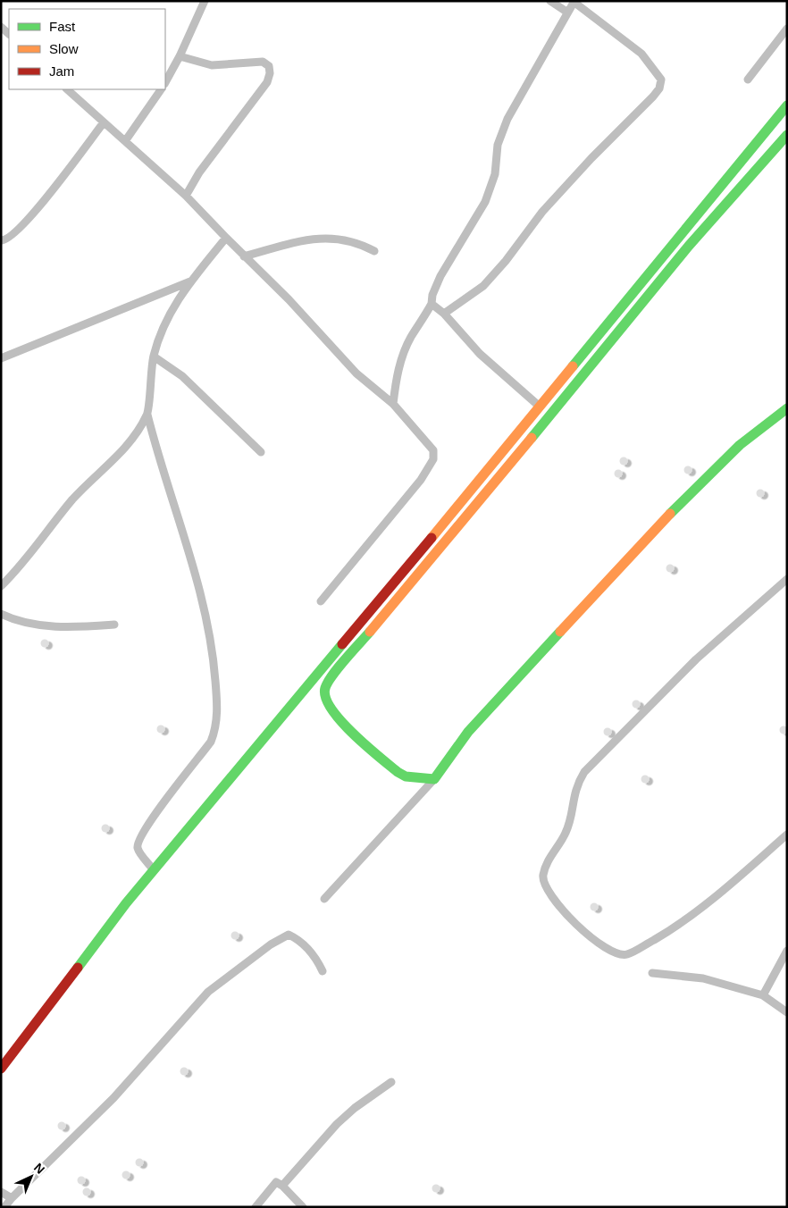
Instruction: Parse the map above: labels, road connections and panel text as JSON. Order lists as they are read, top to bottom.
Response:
{
  "legend": ["Fast", "Slow", "Jam"],
  "north": "top right"
}
